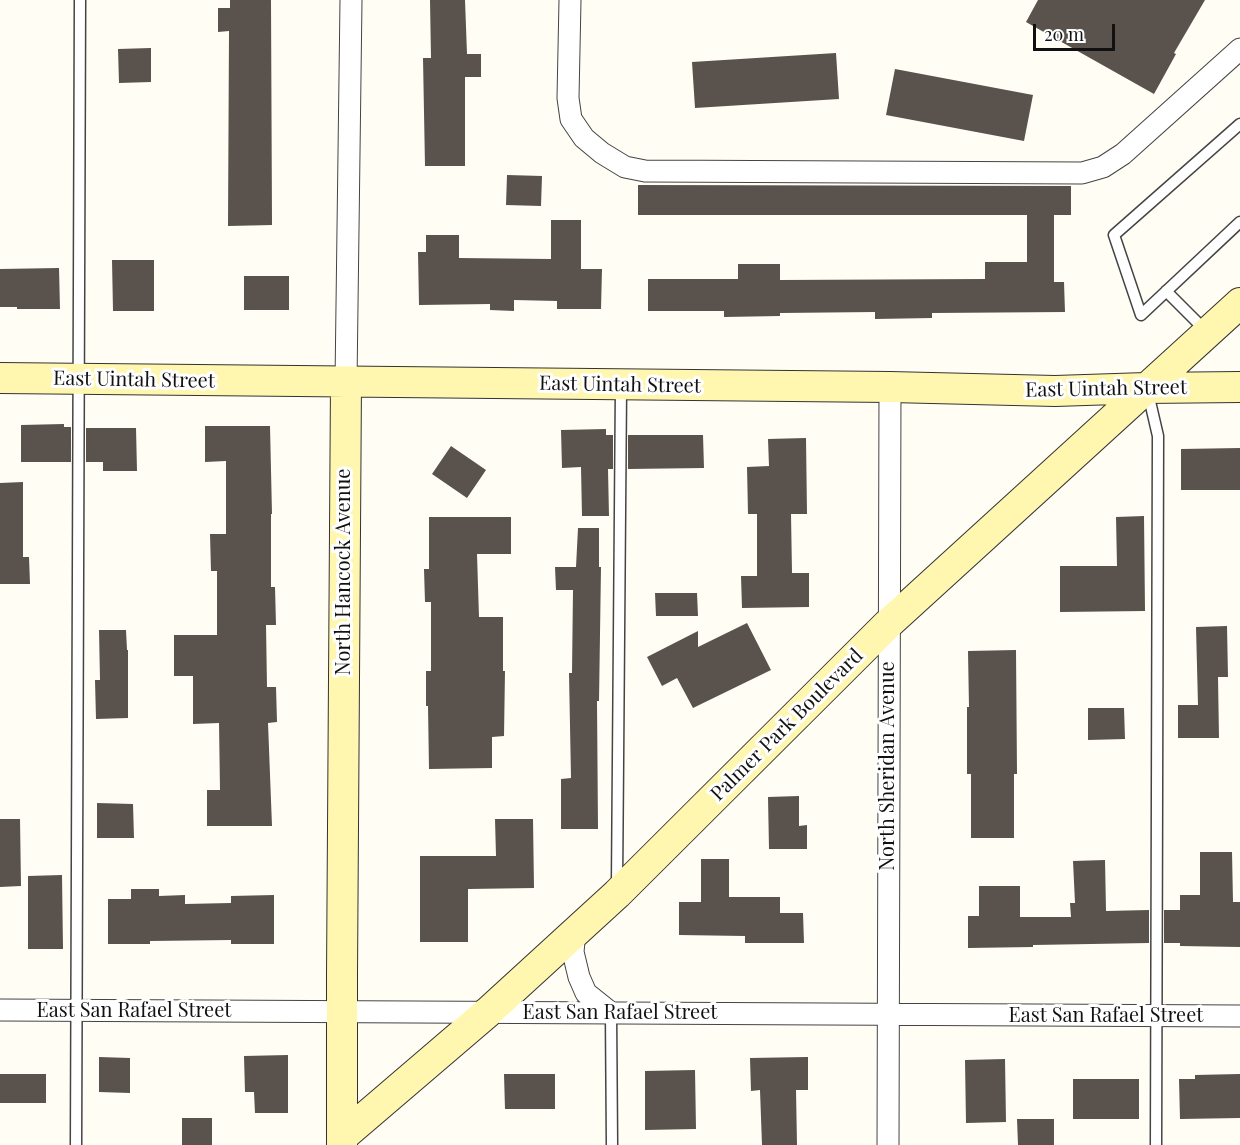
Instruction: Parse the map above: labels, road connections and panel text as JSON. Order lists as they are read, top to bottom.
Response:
{
  "streets": {
    "main road": ["East Uintah Street", "North Hancock Avenue", "Palmer Park Boulevard"],
    "street": ["North Sheridan Avenue", "East San Rafael Street"]
  },
  "crossings": [
    ["East Uintah Street", "North Hancock Avenue"],
    ["East Uintah Street", "Palmer Park Boulevard"],
    ["East Uintah Street", "North Sheridan Avenue"],
    ["North Hancock Avenue", "Palmer Park Boulevard"],
    ["North Hancock Avenue", "East San Rafael Street"],
    ["Palmer Park Boulevard", "North Sheridan Avenue"],
    ["Palmer Park Boulevard", "East San Rafael Street"],
    ["North Sheridan Avenue", "East San Rafael Street"]
  ],
  "scale_bar": "20 m"
}
